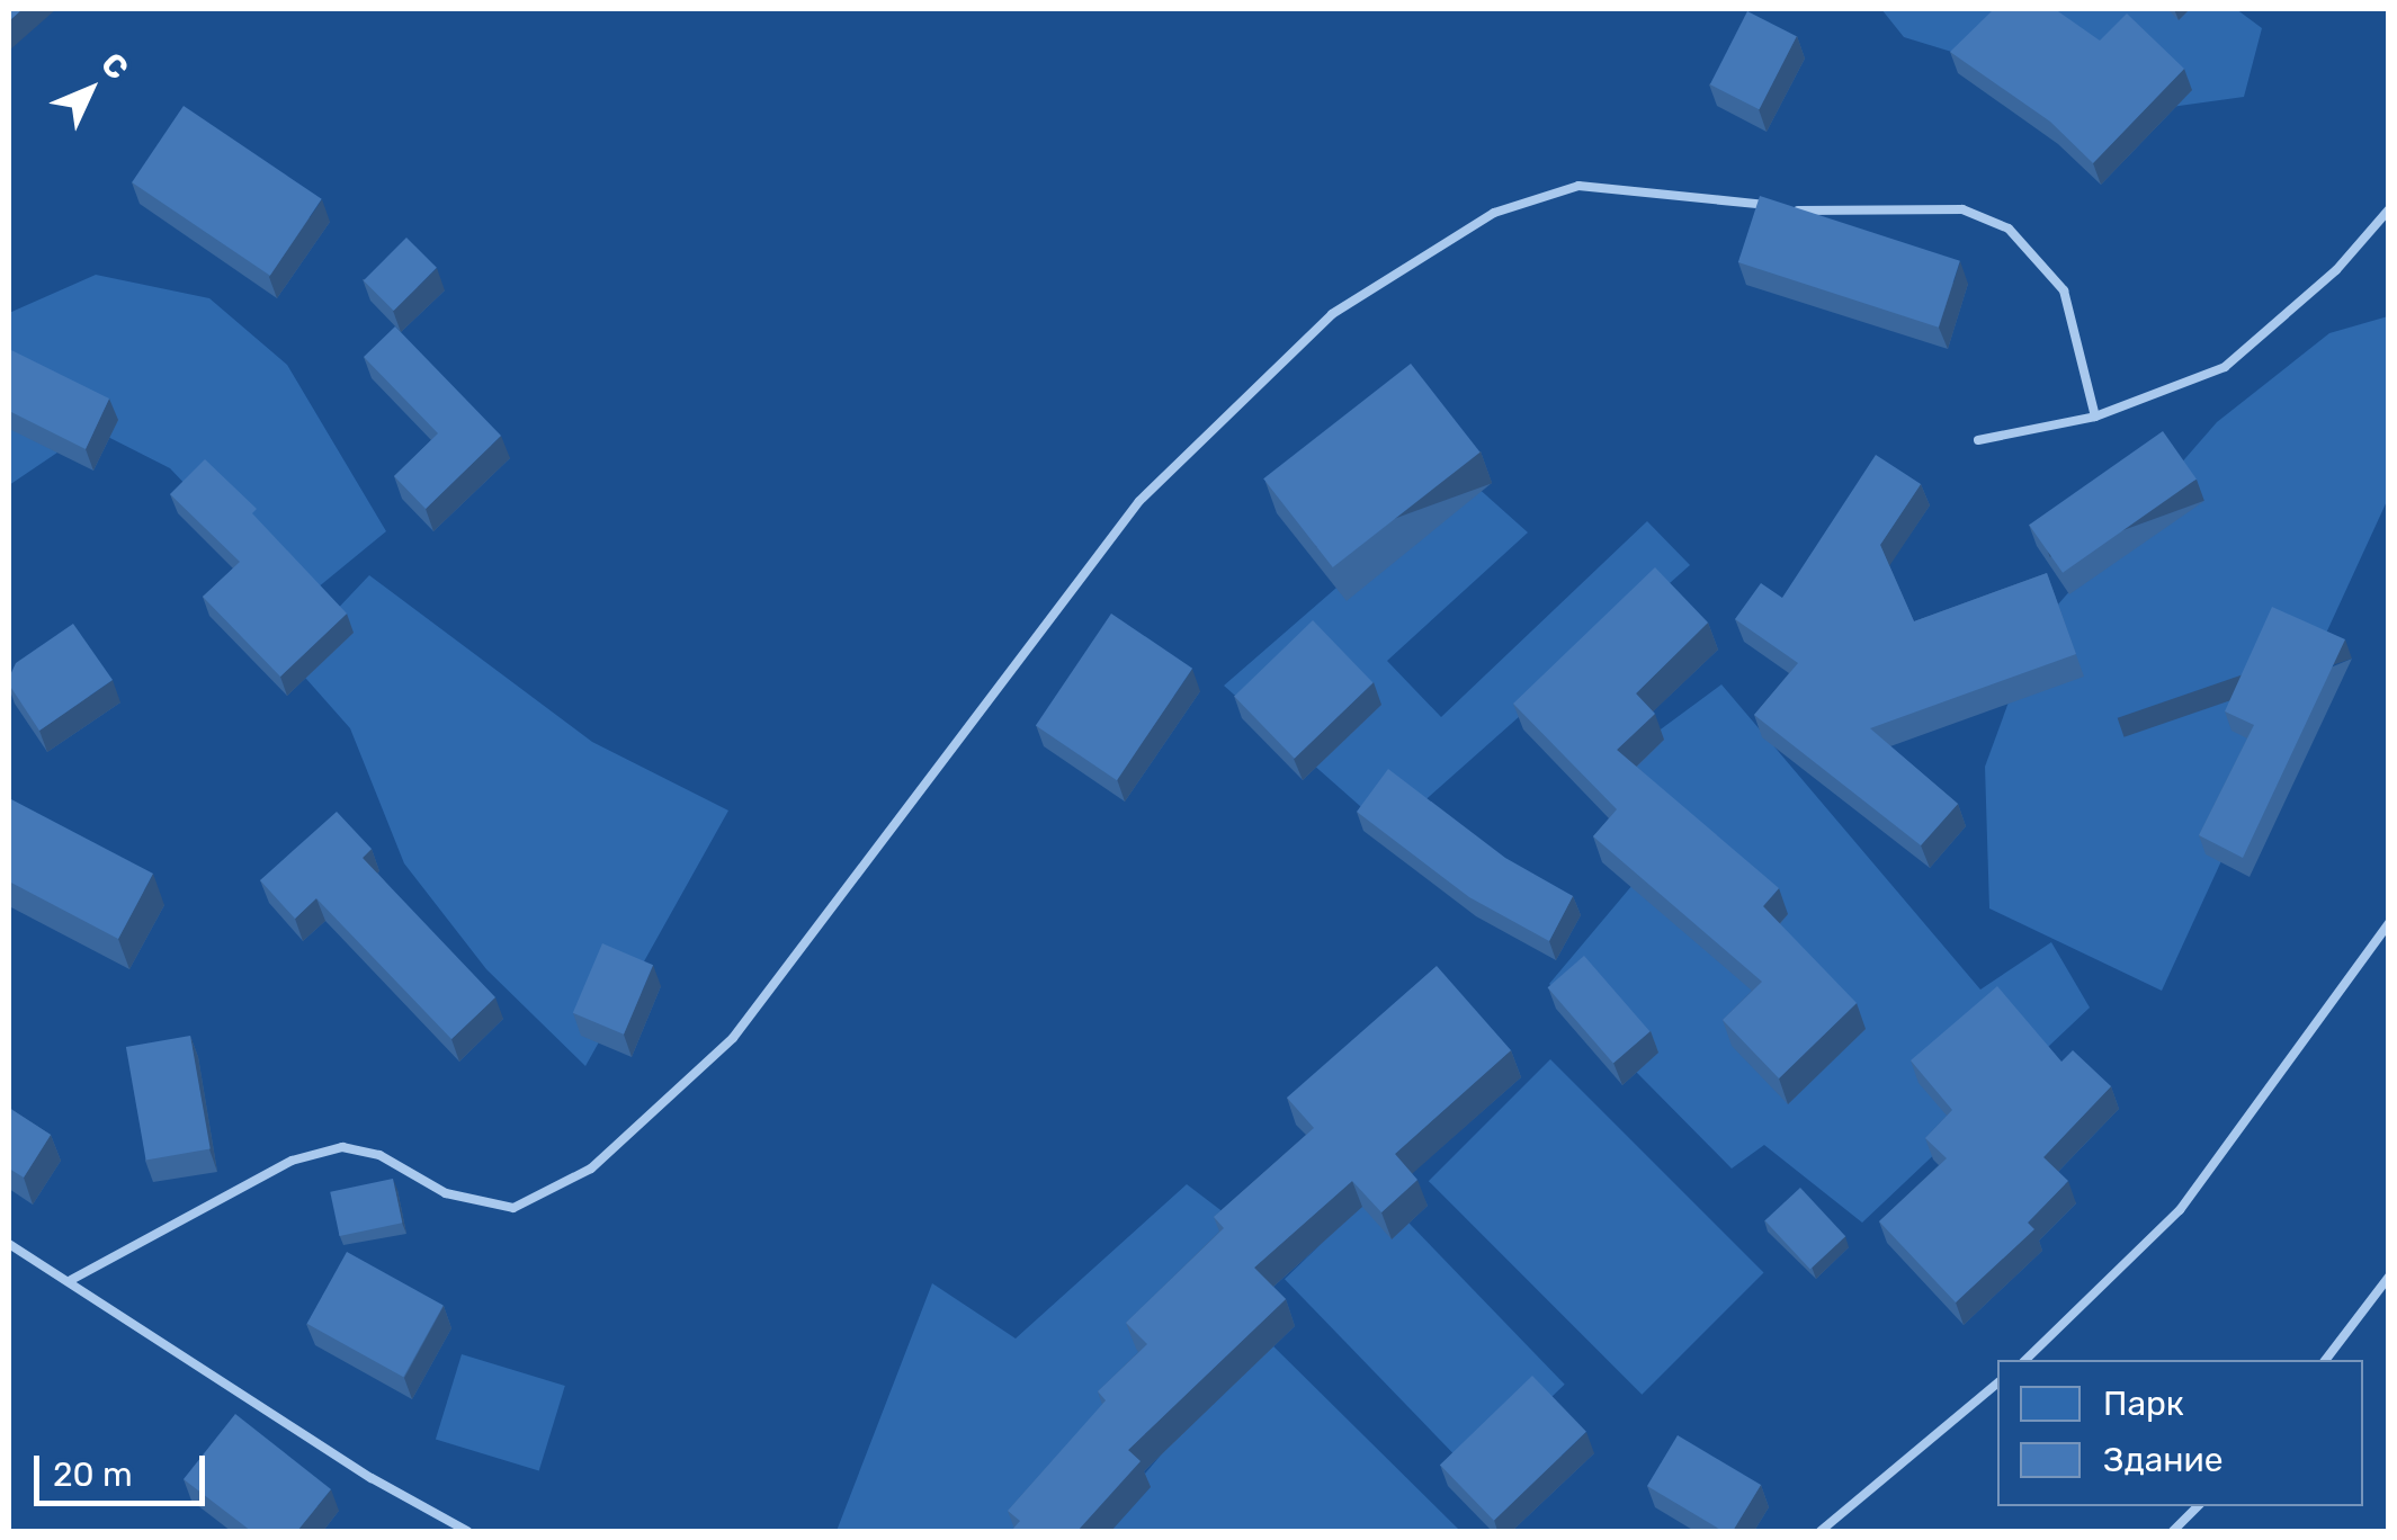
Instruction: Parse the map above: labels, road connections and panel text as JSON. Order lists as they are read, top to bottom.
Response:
{
  "legend": ["Парк", "Здание"],
  "scale_bar": "20 m",
  "north": "top right"
}
